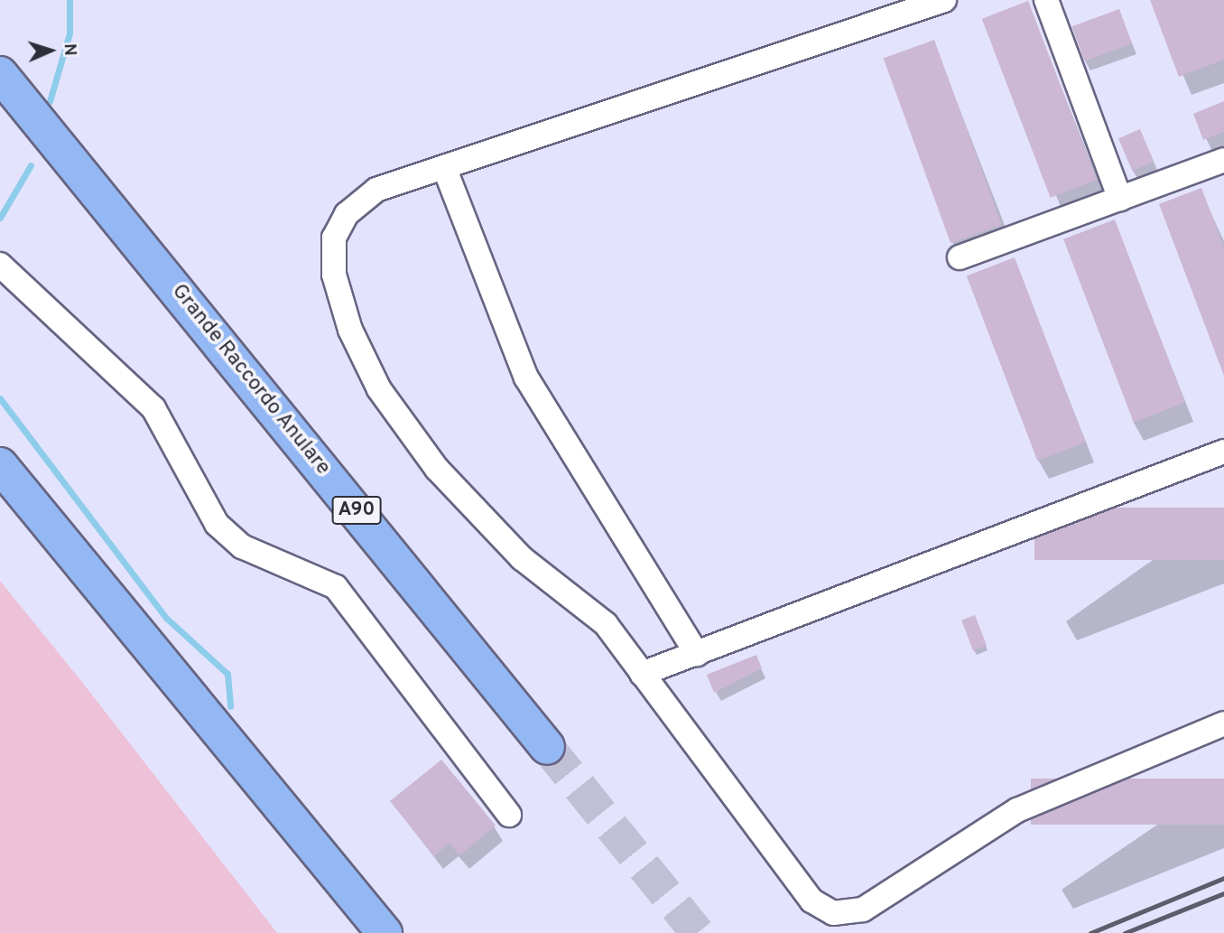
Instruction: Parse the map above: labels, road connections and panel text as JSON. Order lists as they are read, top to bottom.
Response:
{
  "streets": {
    "highway": ["Grande Raccordo Anulare", "A90"]
  },
  "north": "right"
}
